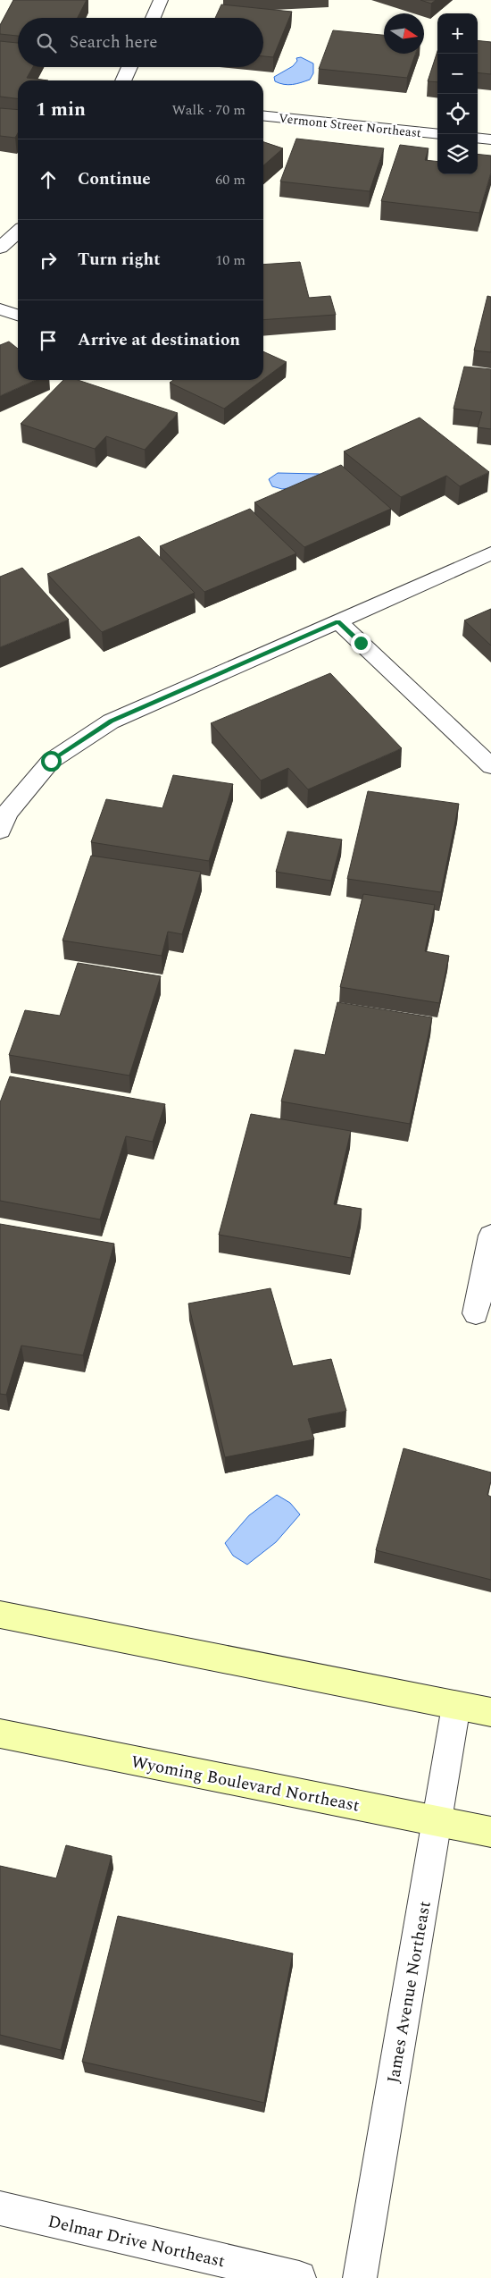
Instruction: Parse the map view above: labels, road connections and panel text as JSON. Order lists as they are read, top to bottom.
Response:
{
  "streets": {
    "main road": ["Wyoming Boulevard Northeast"],
    "street": ["Vermont Street Northeast", "James Avenue Northeast", "Delmar Drive Northeast"]
  },
  "crossings": [
    ["Wyoming Boulevard Northeast", "James Avenue Northeast"]
  ],
  "north": "right",
  "page": {
    "map_buttons": ["+", "−"],
    "search": "Search here",
    "heading": ["1 min", "Walk · 70 m"],
    "list": [
      ["Continue", "60 m"],
      ["Turn right", "10 m"],
      "Arrive at destination"
    ]
  }
}
